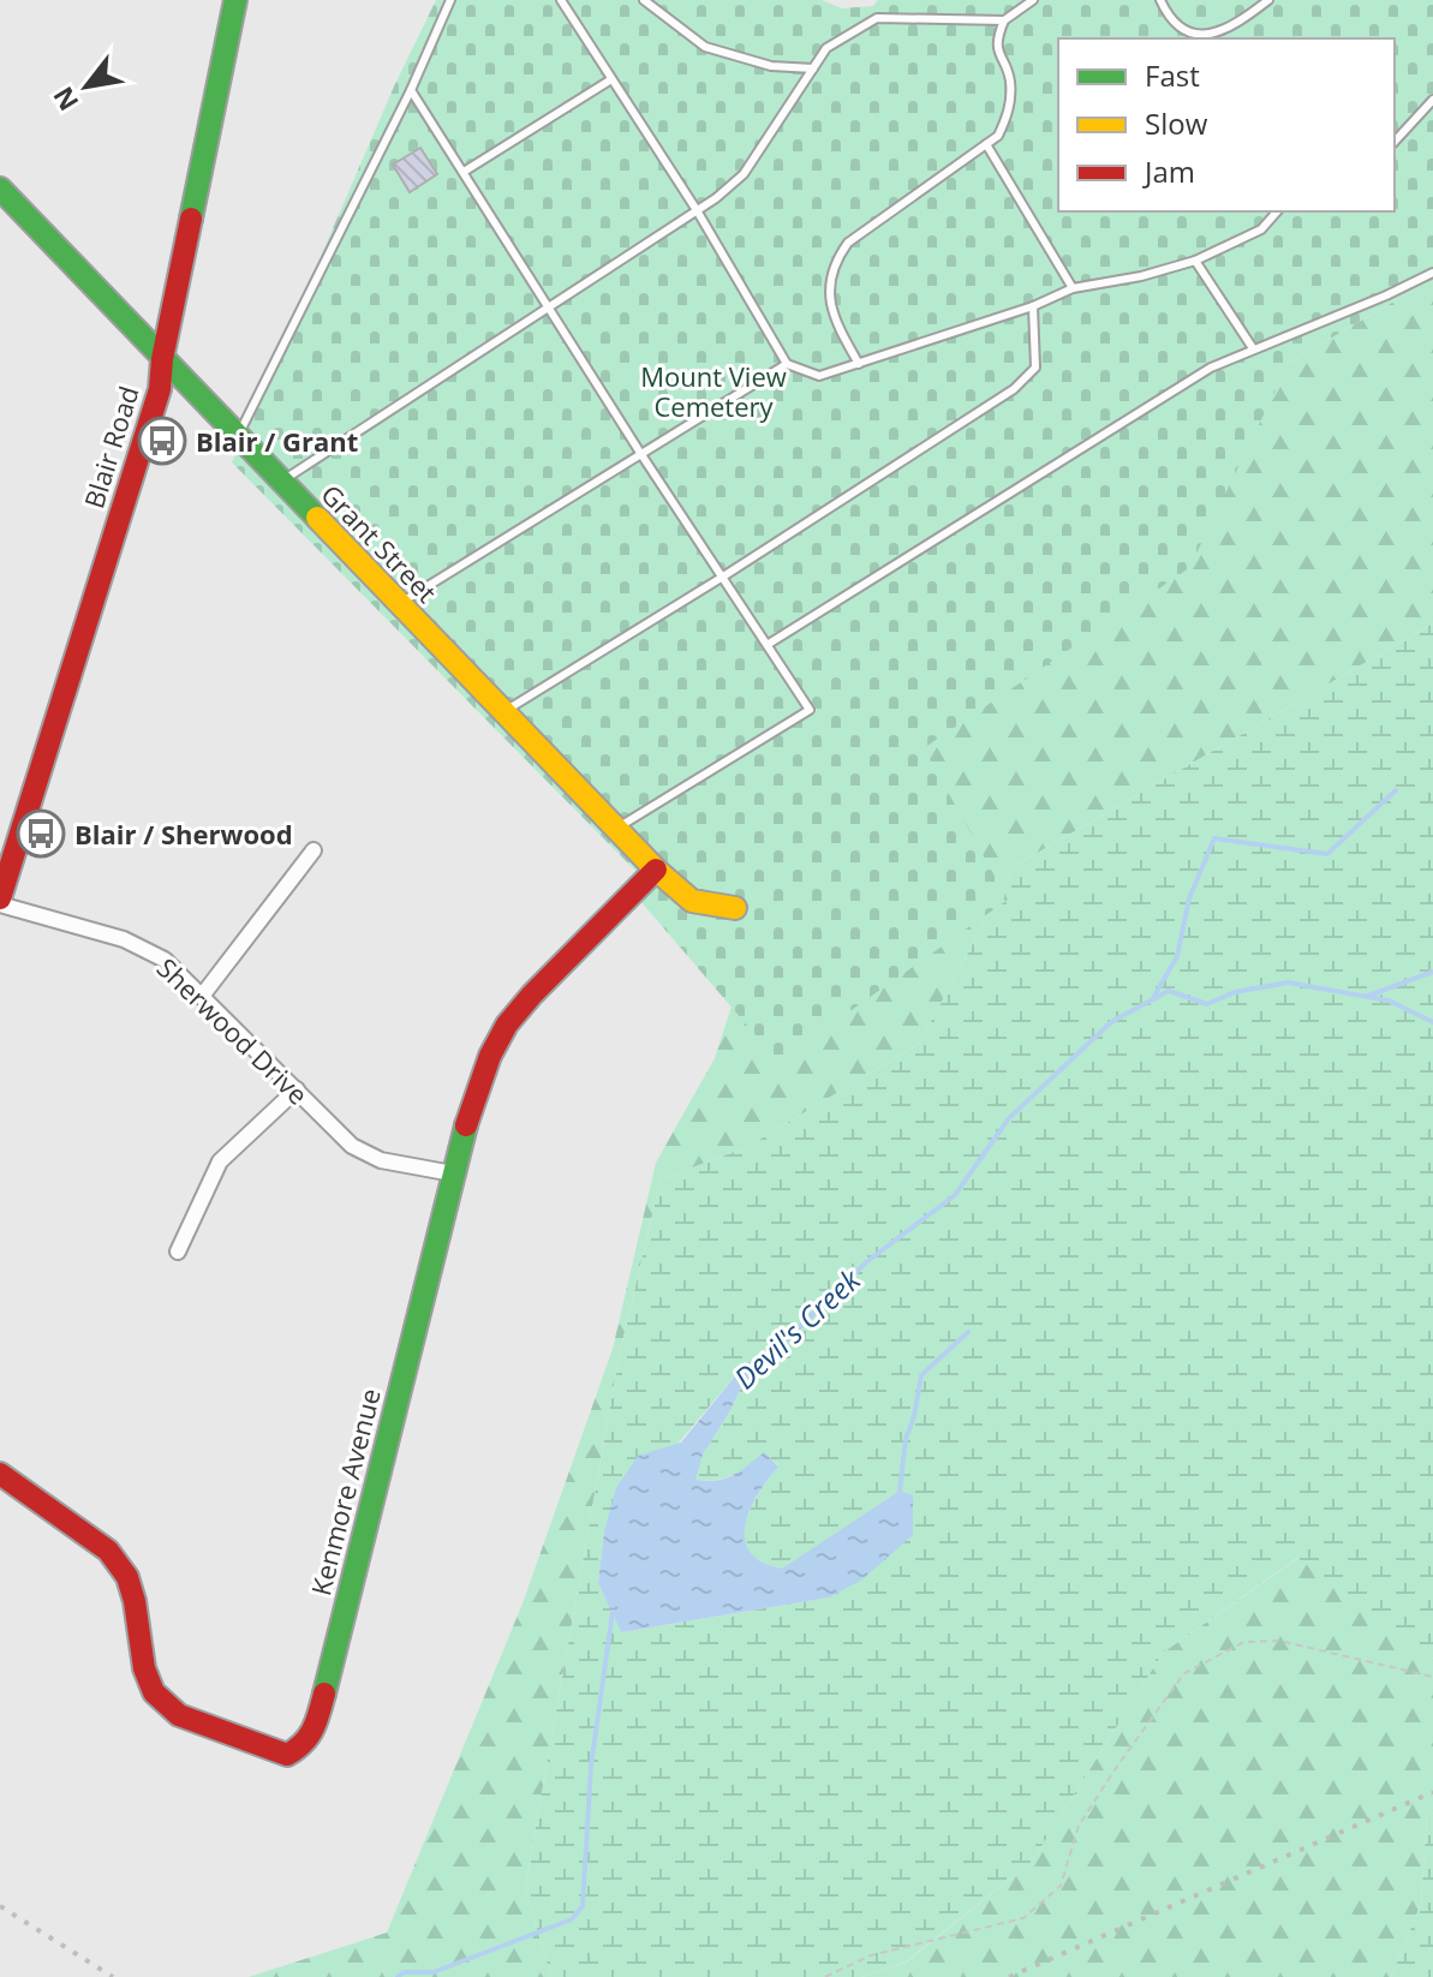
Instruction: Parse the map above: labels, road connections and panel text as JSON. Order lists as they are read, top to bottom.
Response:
{
  "streets": {
    "street": [
      "Blair Road",
      "Grant Street",
      "Sherwood Drive",
      "Kenmore Avenue"
    ]
  },
  "crossings": [
    ["Blair Road", "Grant Street"],
    ["Blair Road", "Sherwood Drive"],
    ["Grant Street", "Kenmore Avenue"],
    ["Sherwood Drive", "Kenmore Avenue"]
  ],
  "water": ["Devil's Creek"],
  "parks": ["Mount View Cemetery"],
  "places": {
    "bus stop": ["Blair / Grant", "Blair / Sherwood"]
  },
  "legend": ["Fast", "Slow", "Jam"],
  "north": "bottom left"
}
